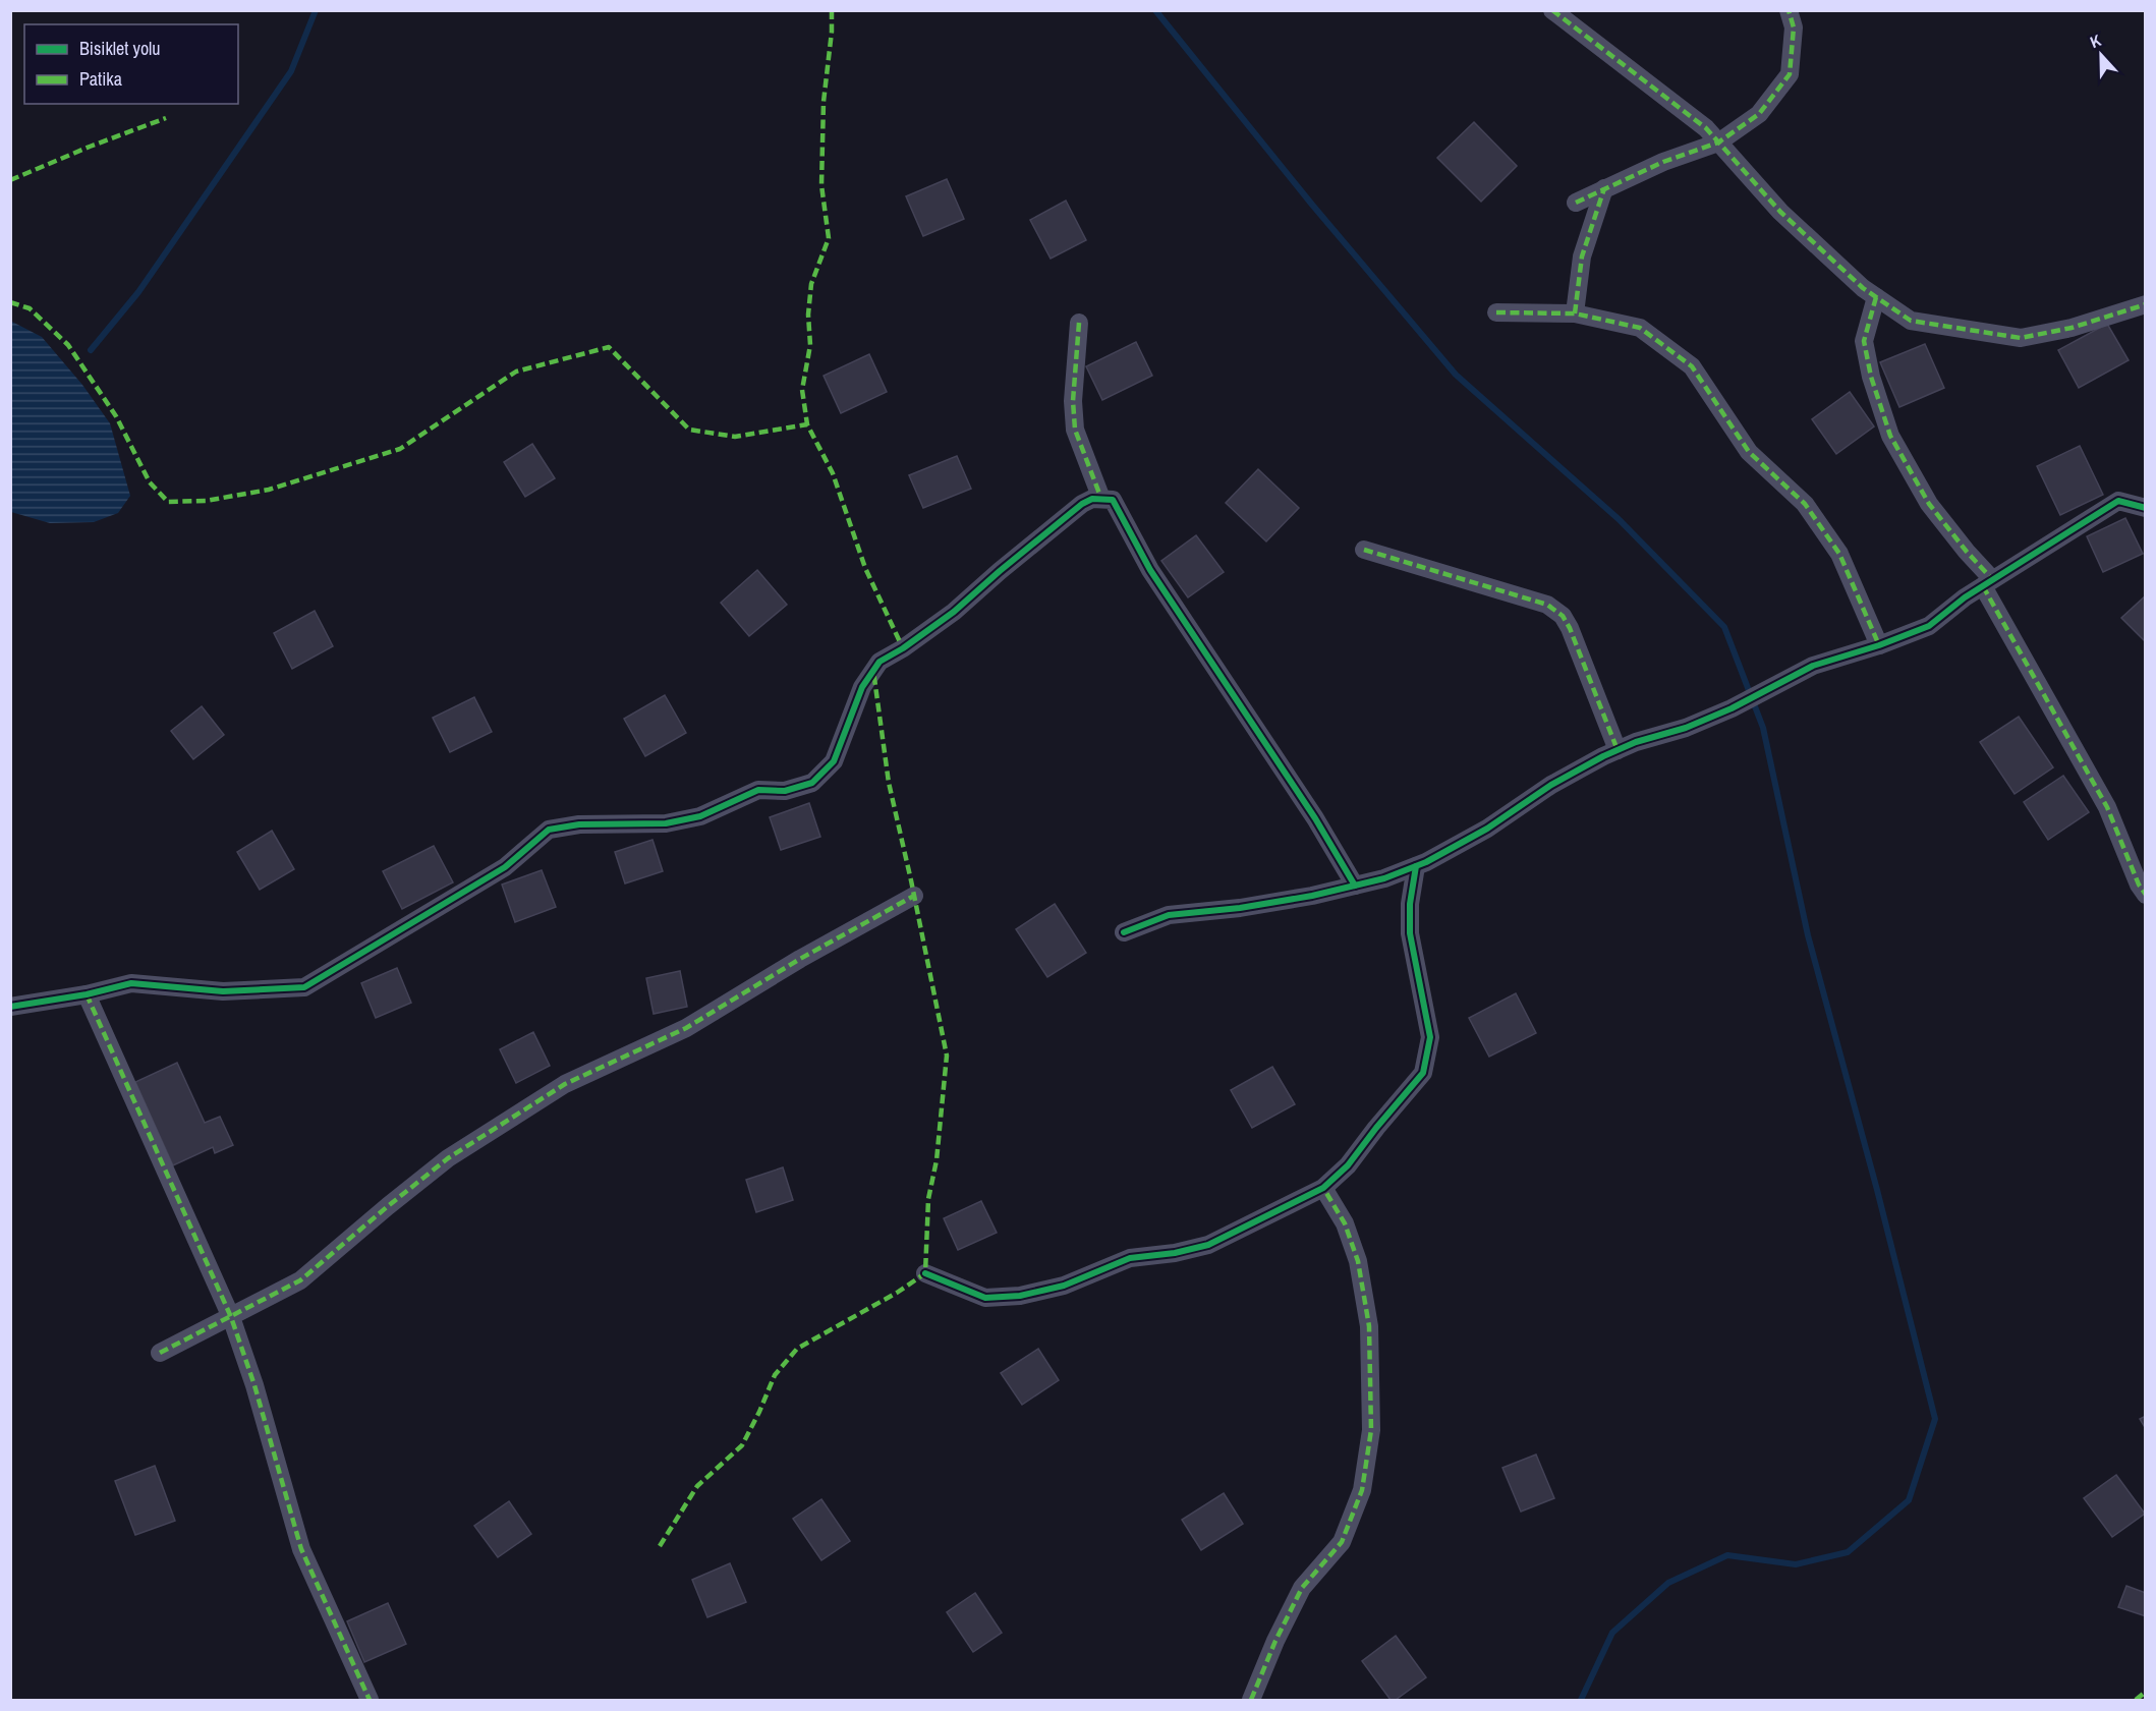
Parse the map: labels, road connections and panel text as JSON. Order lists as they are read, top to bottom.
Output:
{
  "legend": ["Bisiklet yolu", "Patika"],
  "north": "top"
}
